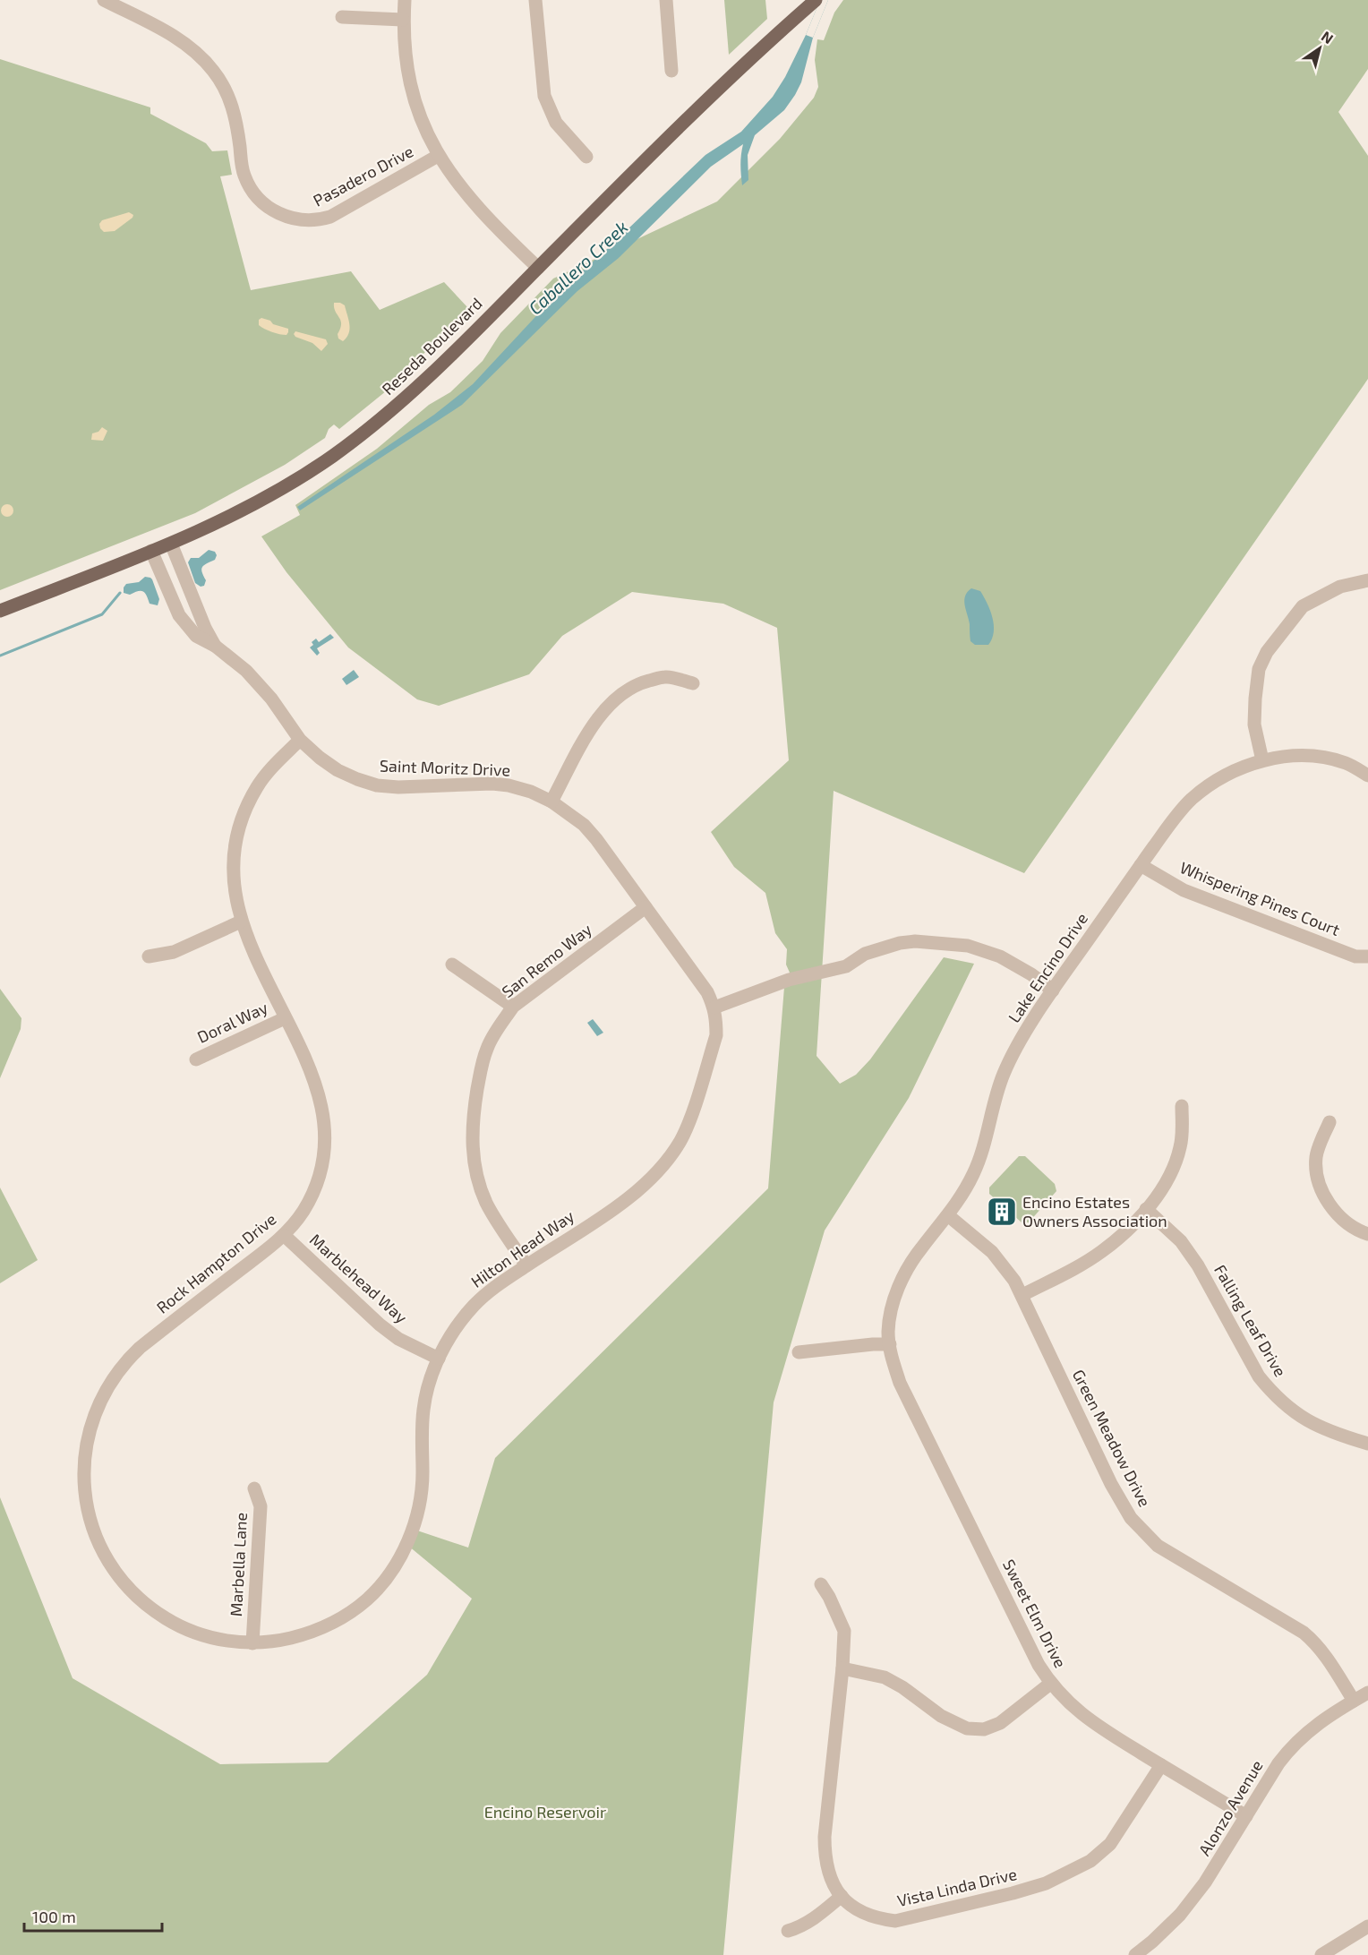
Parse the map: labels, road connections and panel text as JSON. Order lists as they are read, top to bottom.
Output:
{
  "streets": {
    "main road": ["Reseda Boulevard"],
    "street": [
      "Pasadero Drive",
      "Saint Moritz Drive",
      "Whispering Pines Court",
      "San Remo Way",
      "Lake Encino Drive",
      "Doral Way",
      "Hilton Head Way",
      "Rock Hampton Drive",
      "Marblehead Way",
      "Falling Leaf Drive",
      "Green Meadow Drive",
      "Marbella Lane",
      "Sweet Elm Drive",
      "Alonzo Avenue",
      "Vista Linda Drive"
    ]
  },
  "crossings": [
    ["Reseda Boulevard", "Saint Moritz Drive"],
    ["Saint Moritz Drive", "San Remo Way"],
    ["Saint Moritz Drive", "Hilton Head Way"],
    ["Saint Moritz Drive", "Rock Hampton Drive"],
    ["Whispering Pines Court", "Lake Encino Drive"],
    ["San Remo Way", "Hilton Head Way"],
    ["Lake Encino Drive", "Green Meadow Drive"],
    ["Lake Encino Drive", "Sweet Elm Drive"],
    ["Doral Way", "Rock Hampton Drive"],
    ["Hilton Head Way", "Rock Hampton Drive"],
    ["Hilton Head Way", "Marblehead Way"],
    ["Hilton Head Way", "Marbella Lane"],
    ["Rock Hampton Drive", "Marblehead Way"],
    ["Rock Hampton Drive", "Marbella Lane"],
    ["Green Meadow Drive", "Alonzo Avenue"],
    ["Sweet Elm Drive", "Alonzo Avenue"],
    ["Sweet Elm Drive", "Vista Linda Drive"]
  ],
  "water": ["Caballero Creek"],
  "parks": ["Encino Reservoir"],
  "places": {
    "building": ["Encino Estates Owners Association"]
  },
  "scale_bar": "100 m",
  "north": "top right"
}
